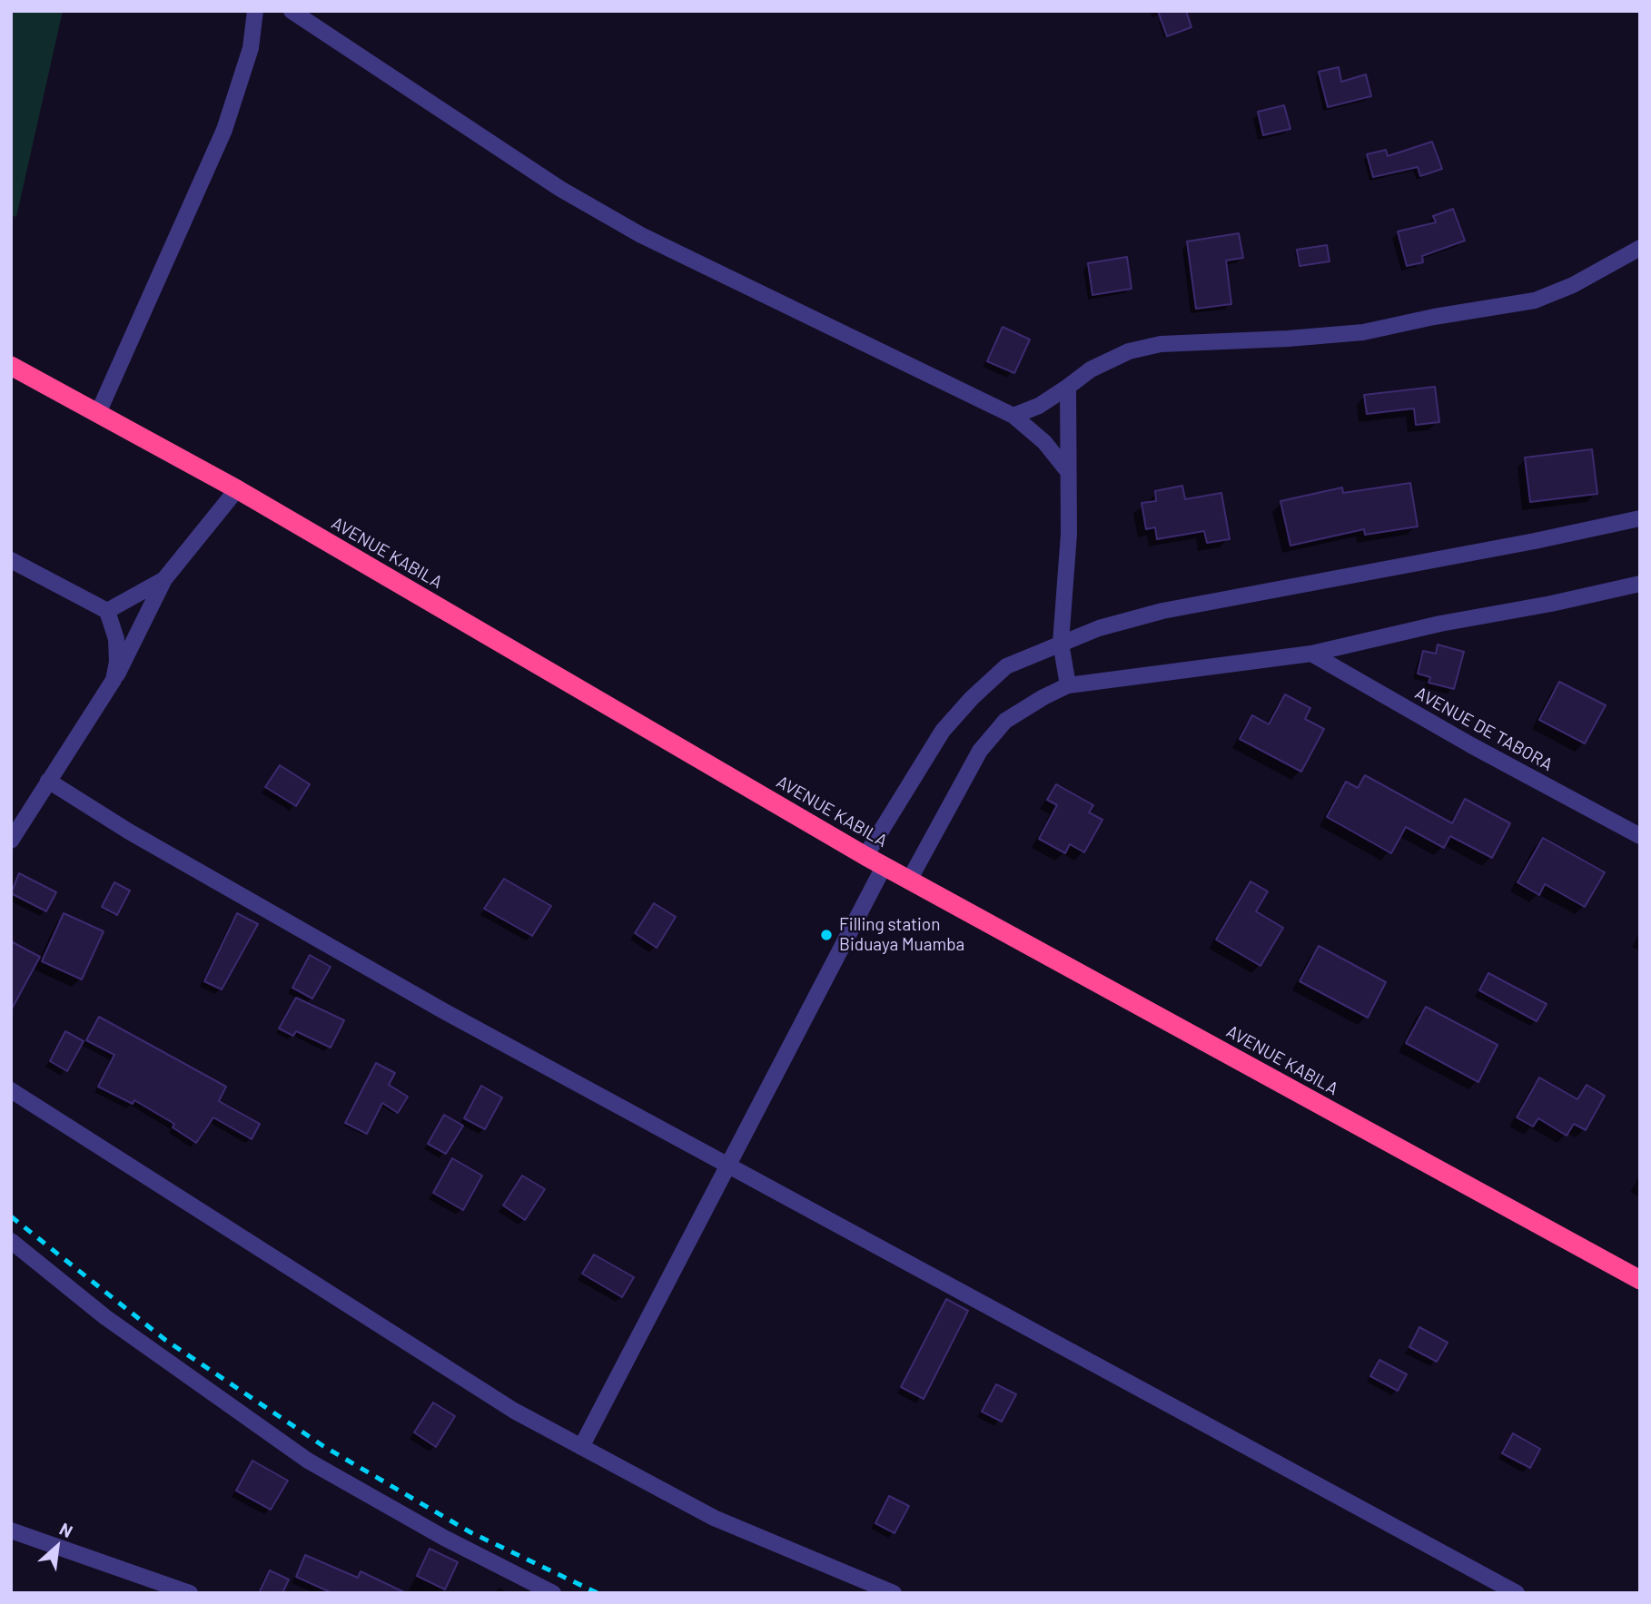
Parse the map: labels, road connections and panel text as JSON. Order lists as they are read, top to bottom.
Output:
{
  "streets": {
    "highway": ["AVENUE KABILA"],
    "street": ["AVENUE DE TABORA"]
  },
  "places": ["Filling station Biduaya Muamba"],
  "north": "top right"
}
